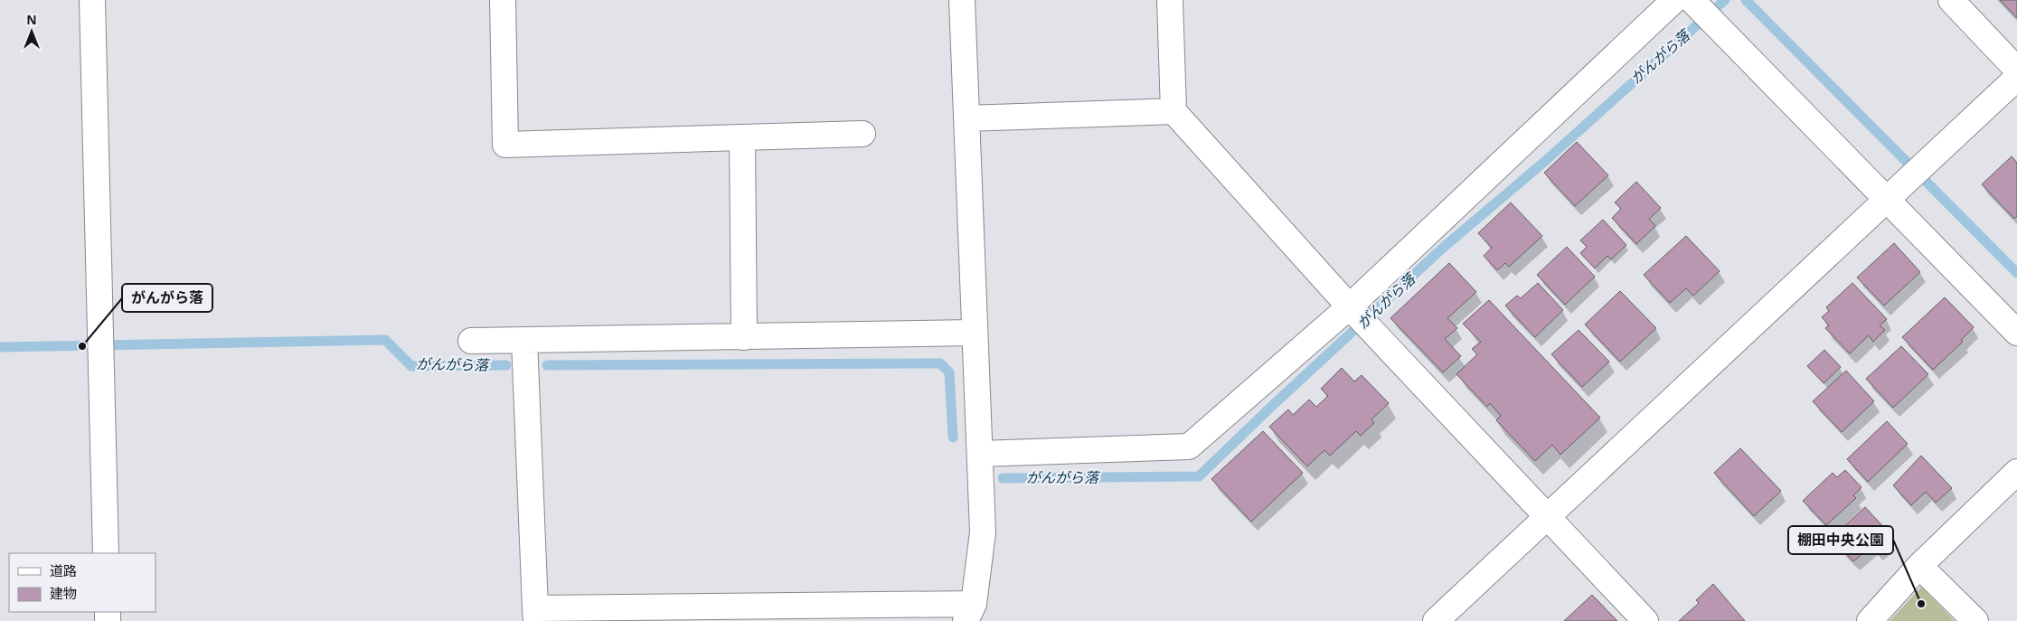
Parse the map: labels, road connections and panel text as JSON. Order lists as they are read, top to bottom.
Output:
{
  "water": ["がんがら落"],
  "places": ["がんがら落", "棚田中央公園"],
  "legend": ["道路", "建物"],
  "north": "top"
}
